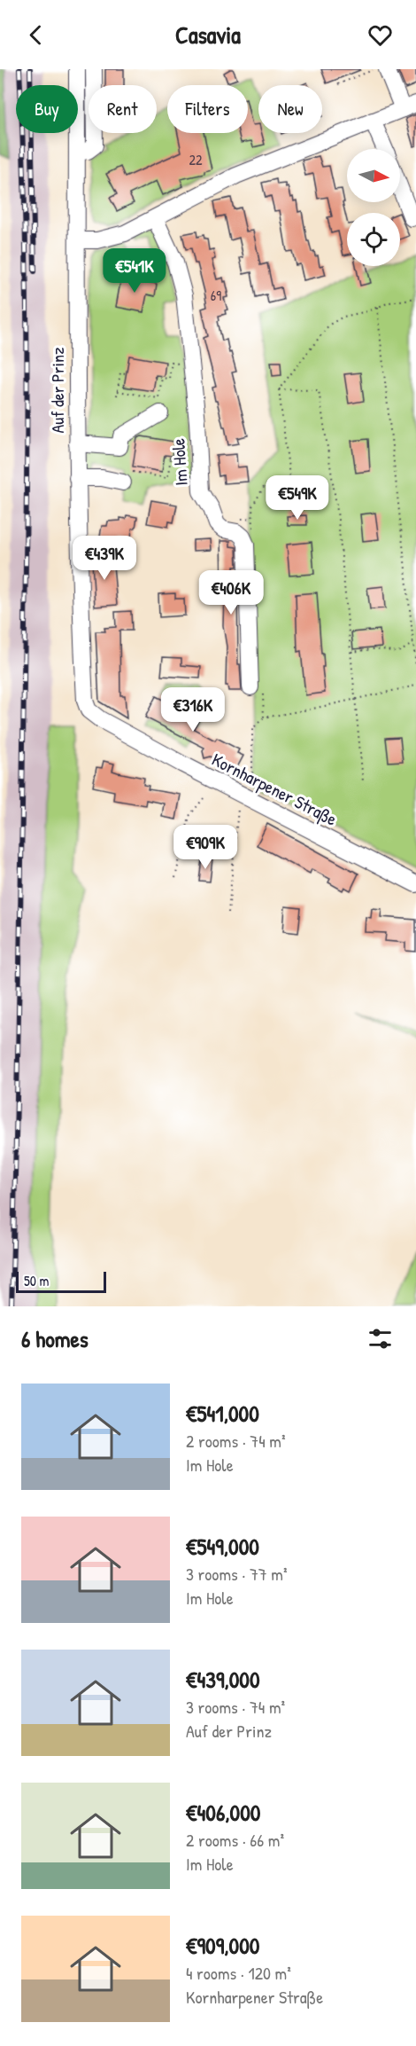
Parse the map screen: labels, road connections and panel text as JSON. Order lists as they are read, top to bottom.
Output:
{
  "streets": {
    "street": ["Auf der Prinz", "Im Hole", "Kornharpener Straße"]
  },
  "crossings": [
    ["Auf der Prinz", "Kornharpener Straße"]
  ],
  "house_numbers": ["22", "69"],
  "scale_bar": "50 m",
  "north": "right",
  "page": {
    "header": "Casavia",
    "chip": [
      "Buy",
      "Rent",
      "Filters",
      "New"
    ],
    "price": [
      "€541K",
      "€549K",
      "€439K",
      "€406K",
      "€316K",
      "€909K"
    ],
    "scale": "50 m",
    "heading": "6 homes",
    "list": [
      {
        "name": "€541,000",
        "note": "2 rooms · 74 m² · Im Hole"
      },
      {
        "name": "€549,000",
        "note": "3 rooms · 77 m² · Im Hole"
      },
      {
        "name": "€439,000",
        "note": "3 rooms · 74 m² · Auf der Prinz"
      },
      {
        "name": "€406,000",
        "note": "2 rooms · 66 m² · Im Hole"
      },
      {
        "name": "€909,000",
        "note": "4 rooms · 120 m² · Kornharpener Straße"
      }
    ]
  }
}
